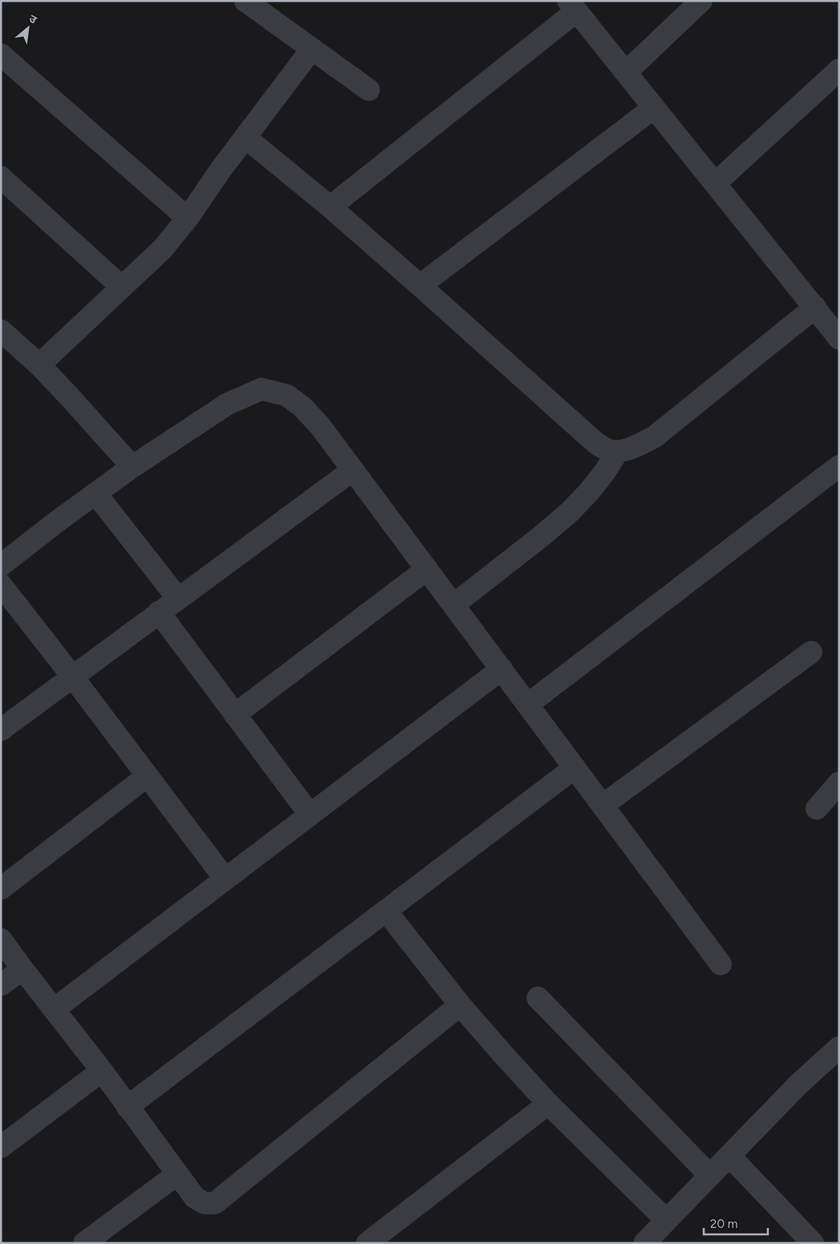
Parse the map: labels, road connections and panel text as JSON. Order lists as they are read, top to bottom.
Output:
{
  "scale_bar": "20 m",
  "north": "top right"
}
